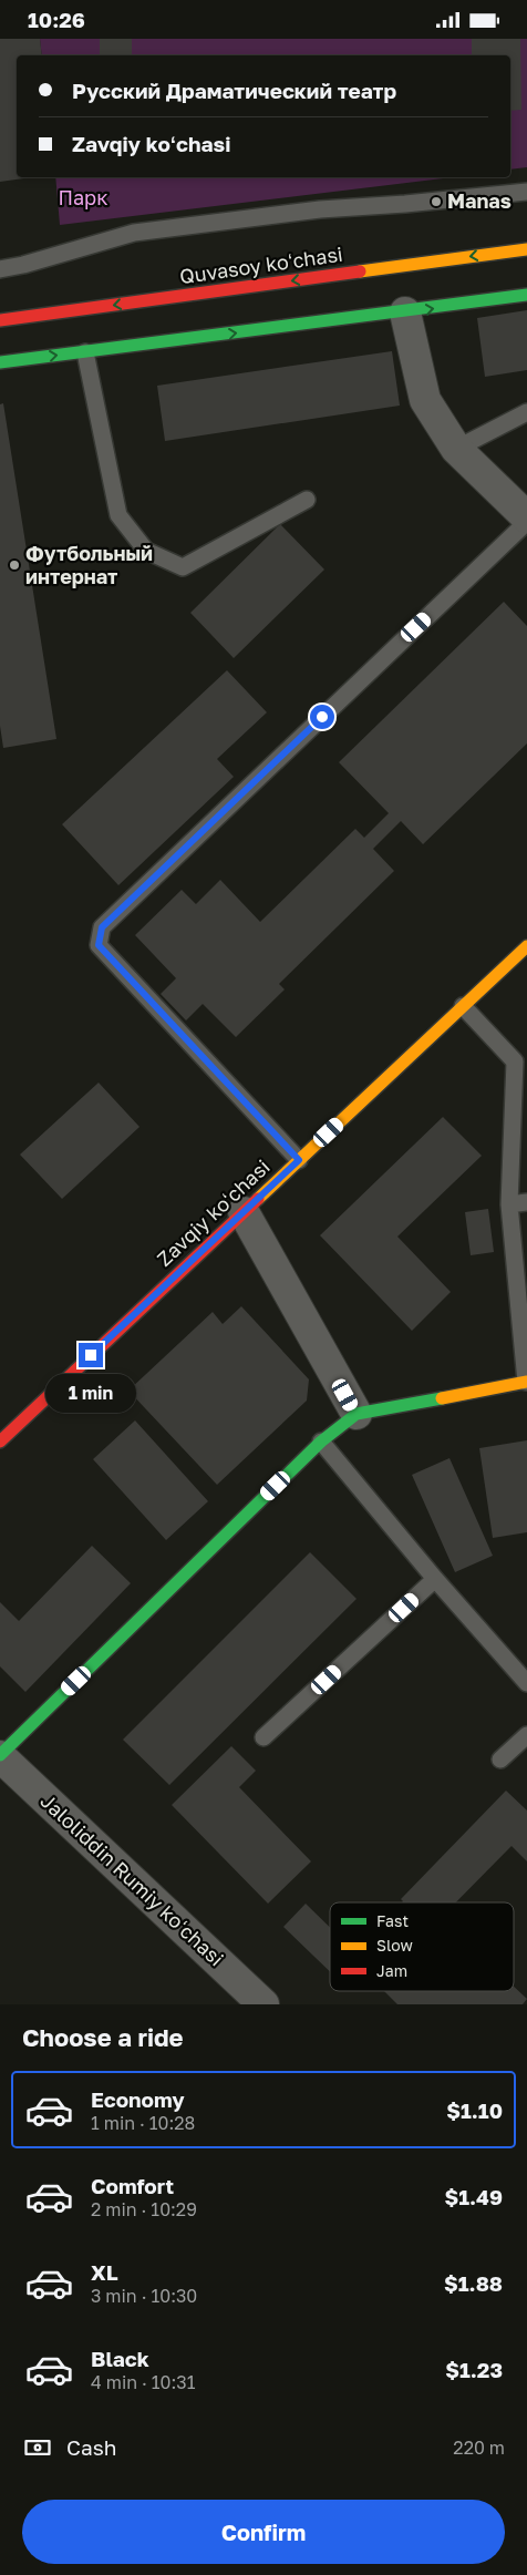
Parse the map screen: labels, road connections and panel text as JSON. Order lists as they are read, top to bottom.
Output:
{
  "streets": {
    "street": ["Quvasoy koʻchasi", "Zavqiy koʻchasi", "Jaloliddin Rumiy koʻchasi"]
  },
  "parks": ["Парк"],
  "places": ["Manas", "Футбольный интернат"],
  "legend": ["Fast", "Slow", "Jam"],
  "page": {
    "status": "10:26",
    "banner": ["Русский Драматический театр", "Zavqiy koʻchasi"],
    "bubble": "1 min",
    "heading": "Choose a ride",
    "list": [
      {
        "name": "Economy",
        "note": "1 min · 10:28",
        "value": "$1.10"
      },
      {
        "name": "Comfort",
        "note": "2 min · 10:29",
        "value": "$1.49"
      },
      {
        "name": "XL",
        "note": "3 min · 10:30",
        "value": "$1.88"
      },
      {
        "name": "Black",
        "note": "4 min · 10:31",
        "value": "$1.23"
      }
    ],
    "pay": ["Cash", "220 m"],
    "buttons": "Confirm"
  }
}
